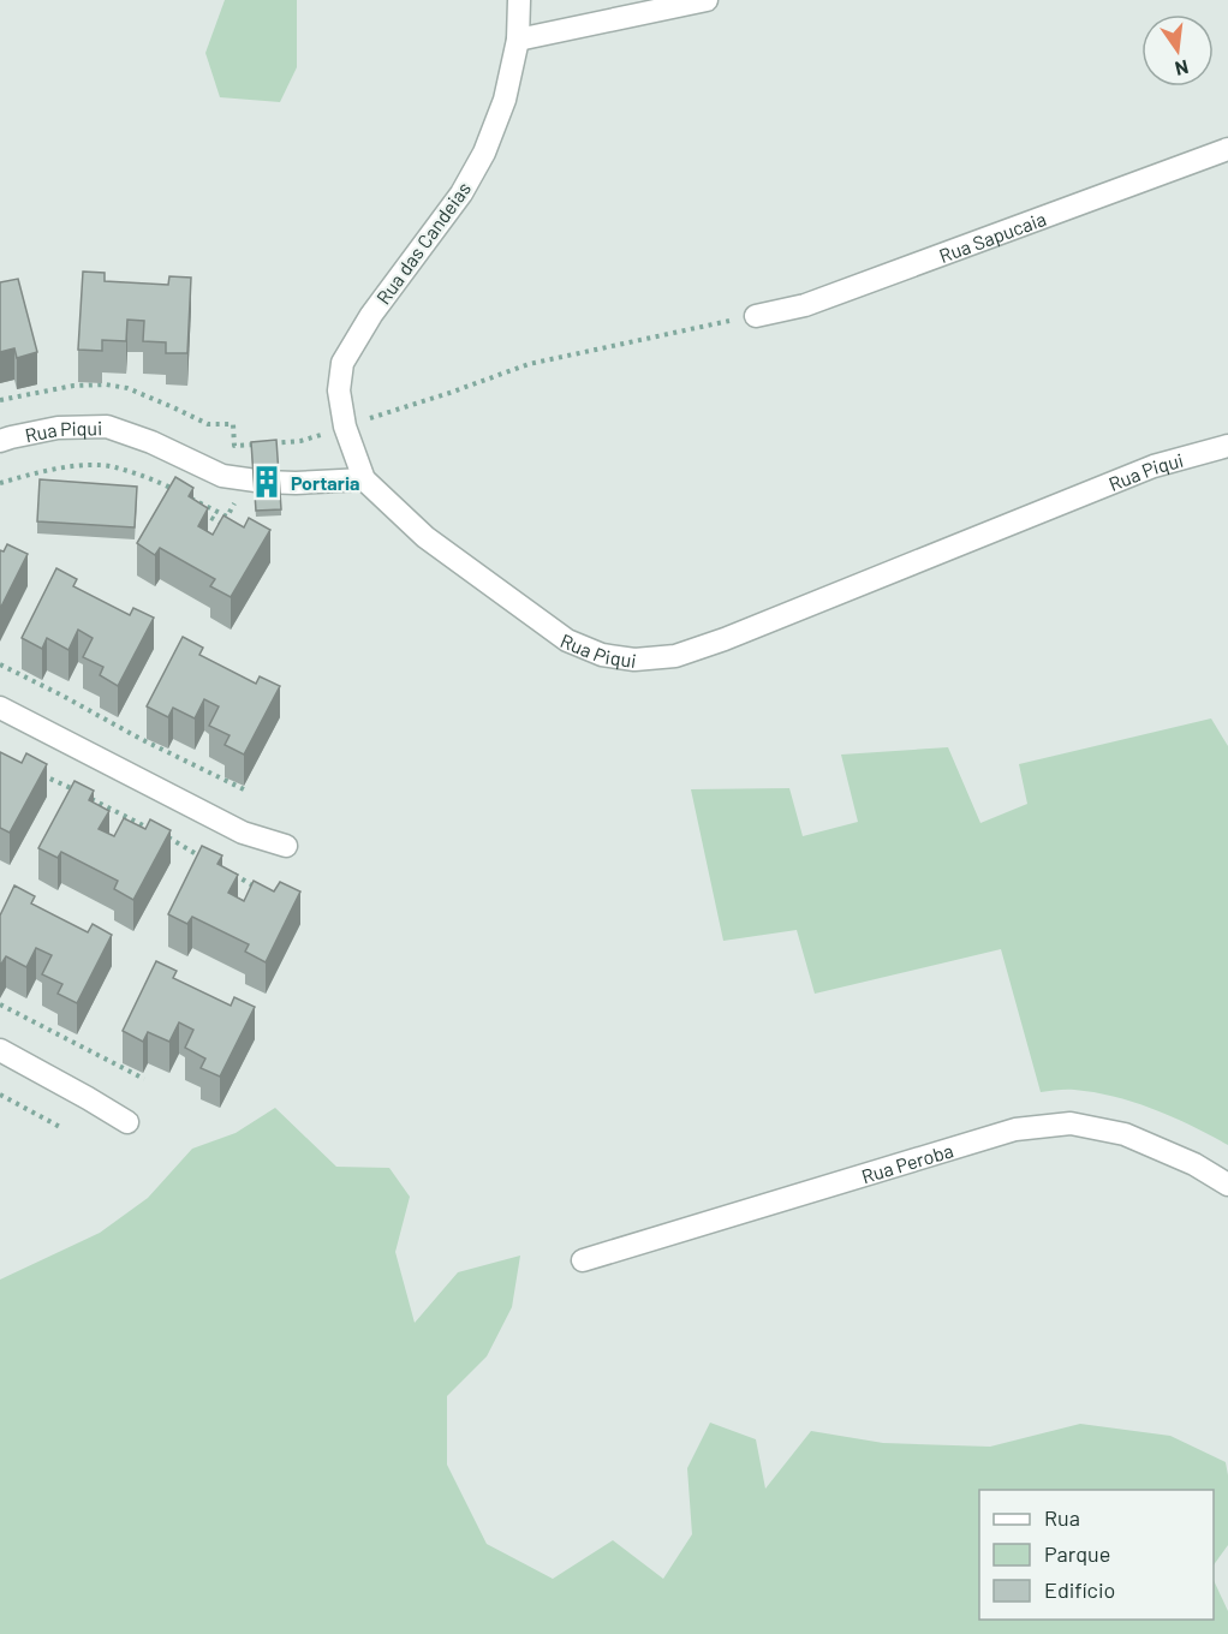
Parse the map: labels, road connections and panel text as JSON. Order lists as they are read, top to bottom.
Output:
{
  "streets": {
    "street": [
      "Rua Sapucaia",
      "Rua das Candeias",
      "Rua Piqui",
      "Rua Peroba"
    ]
  },
  "crossings": [
    ["Rua das Candeias", "Rua Piqui"]
  ],
  "places": {
    "building": ["Portaria"]
  },
  "legend": ["Rua", "Parque", "Edifício"],
  "north": "bottom"
}
